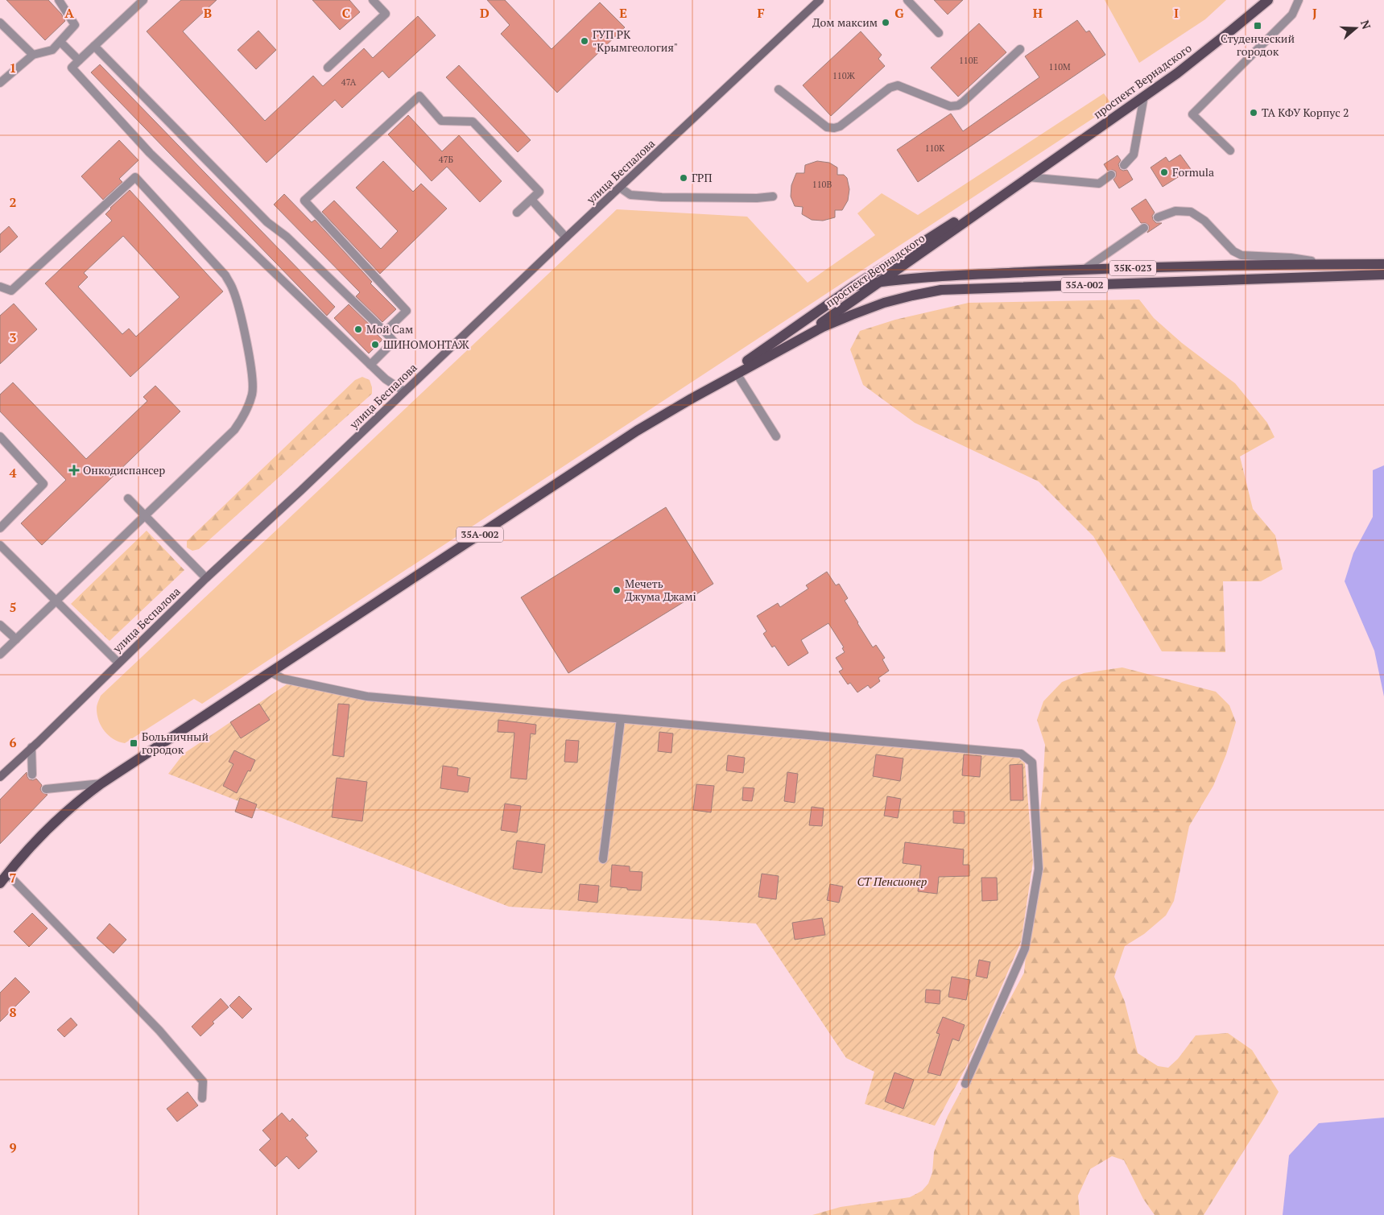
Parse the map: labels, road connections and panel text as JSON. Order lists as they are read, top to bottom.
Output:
{
  "streets": {
    "main road": [
      "проспект Вернадского",
      "улица Беспалова",
      "35К-023",
      "35А-002"
    ]
  },
  "crossings": [
    ["проспект Вернадского", "35К-023"],
    ["проспект Вернадского", "35А-002"],
    ["35К-023", "35А-002"]
  ],
  "parks": ["СТ Пенсионер"],
  "places": {
    "other": [
      "Дом максим",
      "ГУП РК \"Крымгеология\"",
      "ТА КФУ Корпус 2",
      "Formula",
      "ГРП",
      "Мой Сам",
      "ШИНОМОНТАЖ",
      "Мечеть Джума Джамі"
    ],
    "transit": ["Студенческий городок", "Больничный городок"],
    "health": ["Онкодиспансер"]
  },
  "house_numbers": [
    "110Е",
    "110М",
    "110Ж",
    "47А",
    "110К",
    "47Б",
    "110В"
  ],
  "north": "right",
  "grid": {
    "columns": [
      "A",
      "B",
      "C",
      "D",
      "E",
      "F",
      "G",
      "H",
      "I",
      "J"
    ],
    "rows": [
      "1",
      "2",
      "3",
      "4",
      "5",
      "6",
      "7",
      "8",
      "9"
    ]
  }
}
